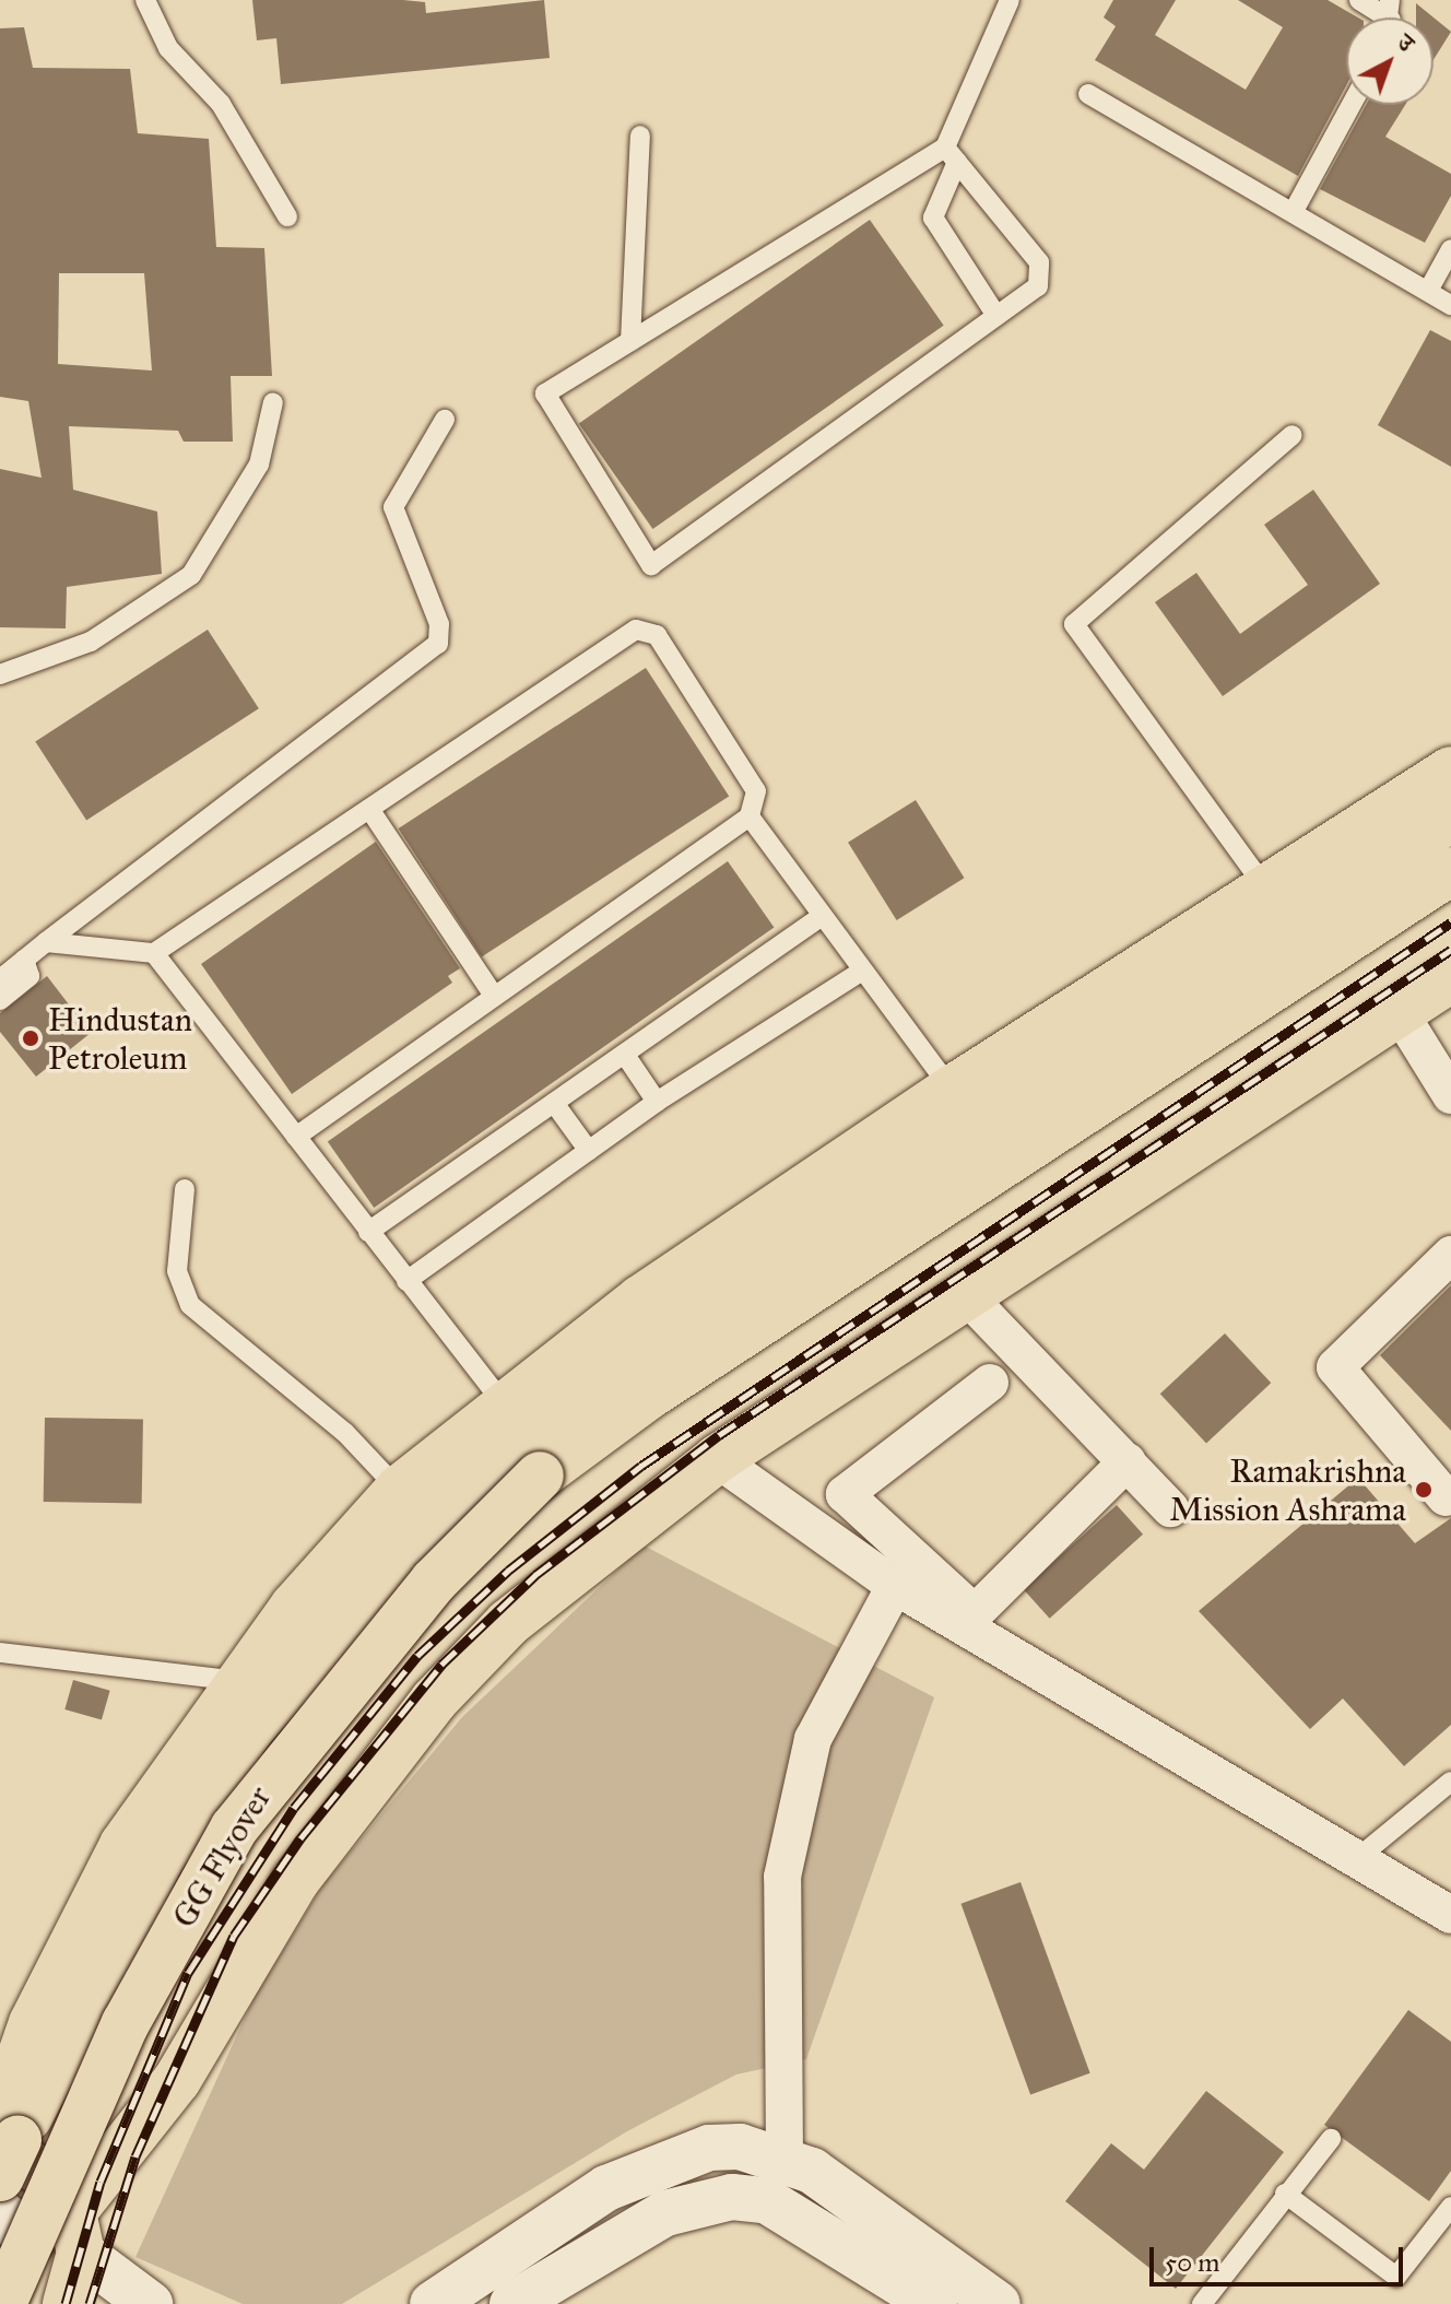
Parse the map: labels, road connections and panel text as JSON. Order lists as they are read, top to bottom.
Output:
{
  "streets": {
    "main road": ["GG Flyover"]
  },
  "places": ["Hindustan Petroleum", "Ramakrishna Mission Ashrama"],
  "scale_bar": "50 m",
  "north": "top right"
}
